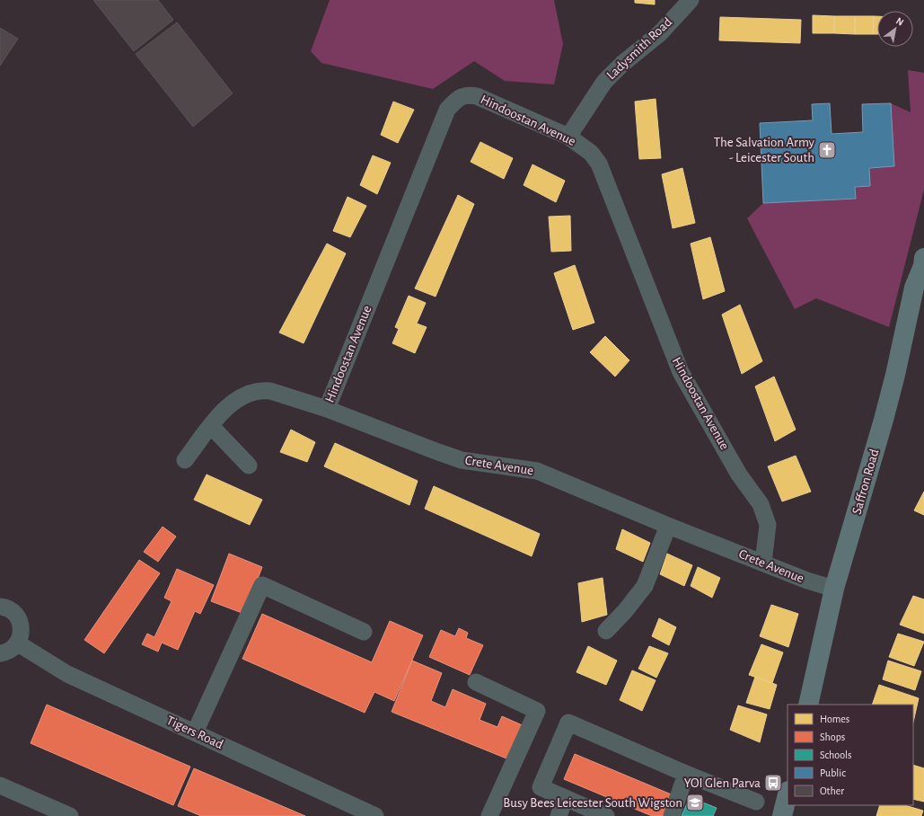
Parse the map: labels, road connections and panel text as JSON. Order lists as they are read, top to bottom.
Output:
{
  "streets": {
    "main road": ["Saffron Road"],
    "street": [
      "Ladysmith Road",
      "Hindoostan Avenue",
      "Crete Avenue",
      "Tigers Road"
    ]
  },
  "crossings": [
    ["Ladysmith Road", "Hindoostan Avenue"],
    ["Hindoostan Avenue", "Crete Avenue"],
    ["Crete Avenue", "Saffron Road"]
  ],
  "places": {
    "church": ["The Salvation Army - Leicester South"],
    "bus stop": ["YOI Glen Parva"],
    "school or university": ["Busy Bees Leicester South Wigston"]
  },
  "legend": [
    "Homes",
    "Shops",
    "Schools",
    "Public",
    "Other"
  ],
  "north": "top right"
}
